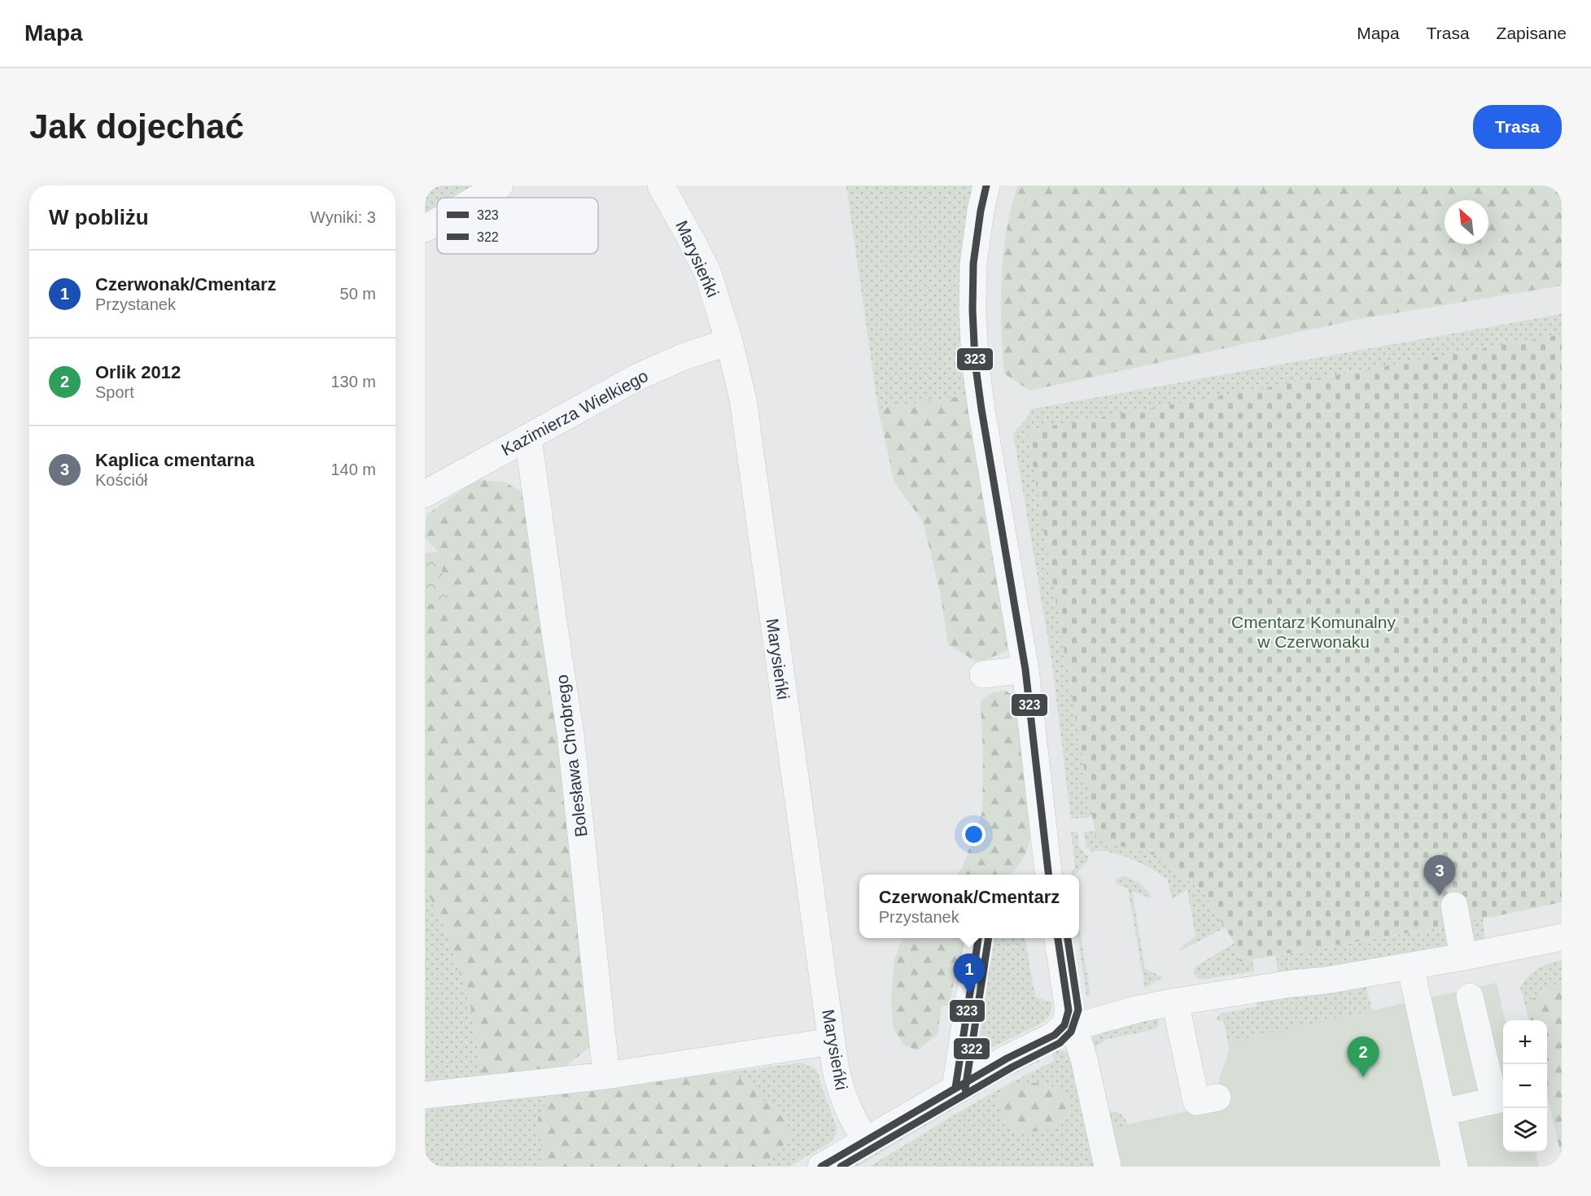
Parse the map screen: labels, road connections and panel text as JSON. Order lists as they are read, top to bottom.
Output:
{
  "streets": {
    "street": ["Marysieńki", "Kazimierza Wielkiego", "Bolesława Chrobrego"]
  },
  "crossings": [
    ["Marysieńki", "Kazimierza Wielkiego"],
    ["Kazimierza Wielkiego", "Bolesława Chrobrego"]
  ],
  "parks": ["Cmentarz Komunalny w Czerwonaku"],
  "lines": ["transit line 323", "transit line 322"],
  "legend": ["323", "322"],
  "north": "top left",
  "page": {
    "header": "Mapa",
    "nav": ["Mapa", "Trasa", "Zapisane"],
    "buttons": "Trasa",
    "title": "Jak dojechać",
    "heading": ["W pobliżu", "Wyniki: 3"],
    "list": [
      {
        "mark": "1",
        "name": "Czerwonak/Cmentarz",
        "note": "Przystanek",
        "value": "50 m"
      },
      {
        "mark": "2",
        "name": "Orlik 2012",
        "note": "Sport",
        "value": "130 m"
      },
      {
        "mark": "3",
        "name": "Kaplica cmentarna",
        "note": "Kościół",
        "value": "140 m"
      }
    ],
    "pins": ["3", "1", "2"],
    "popup": ["Czerwonak/Cmentarz", "Przystanek"],
    "map_buttons": ["+", "−"]
  }
}
